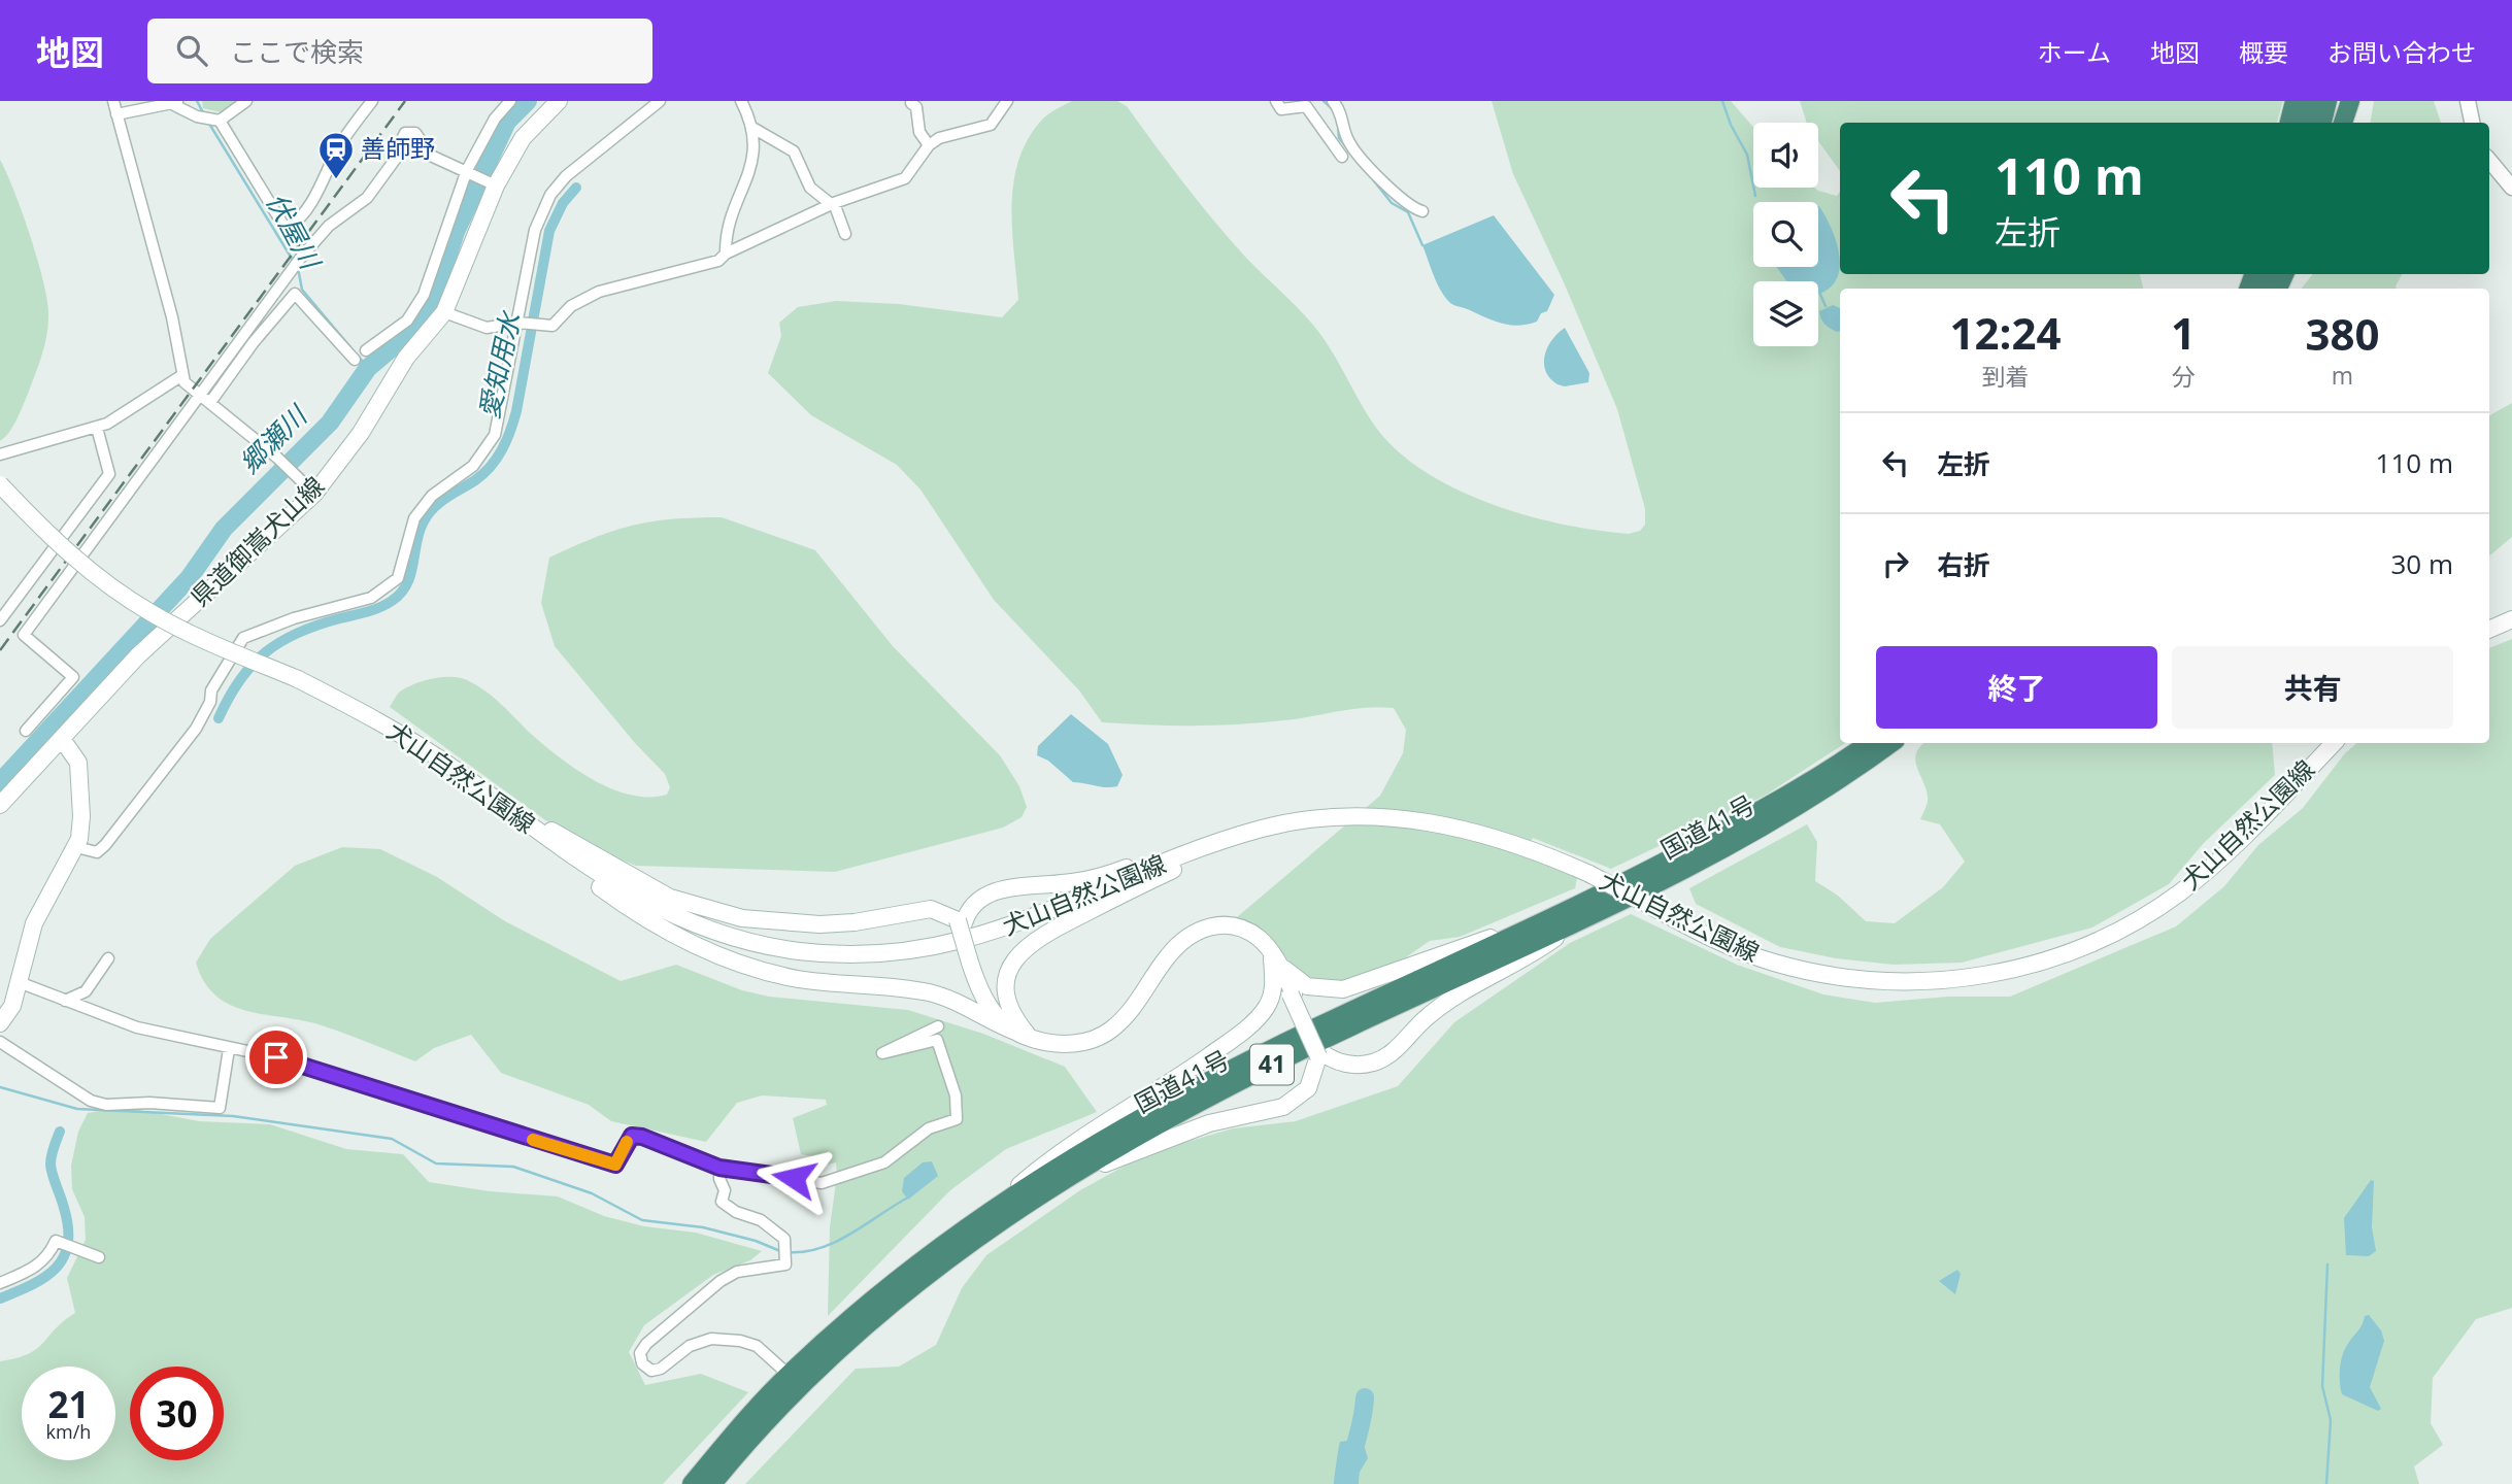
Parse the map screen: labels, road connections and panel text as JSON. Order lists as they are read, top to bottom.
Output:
{
  "streets": {
    "highway": ["国道41号", "41"],
    "main road": ["県道御嵩犬山線", "犬山自然公園線"]
  },
  "water": ["伏屋川", "愛知用水", "郷瀬川"],
  "places": {
    "station": ["善師野"]
  },
  "page": {
    "header": "地図",
    "search": "ここで検索",
    "nav": [
      "ホーム",
      "地図",
      "概要",
      "お問い合わせ"
    ],
    "turn": ["110 m", "左折"],
    "eta": [
      "12:24",
      "到着",
      "1",
      "分",
      "380",
      "m"
    ],
    "list": [
      {
        "name": "左折",
        "value": "110 m"
      },
      {
        "name": "右折",
        "value": "30 m"
      }
    ],
    "buttons": ["終了", "共有"],
    "speed": "21 km/h",
    "limit": "30"
  }
}
